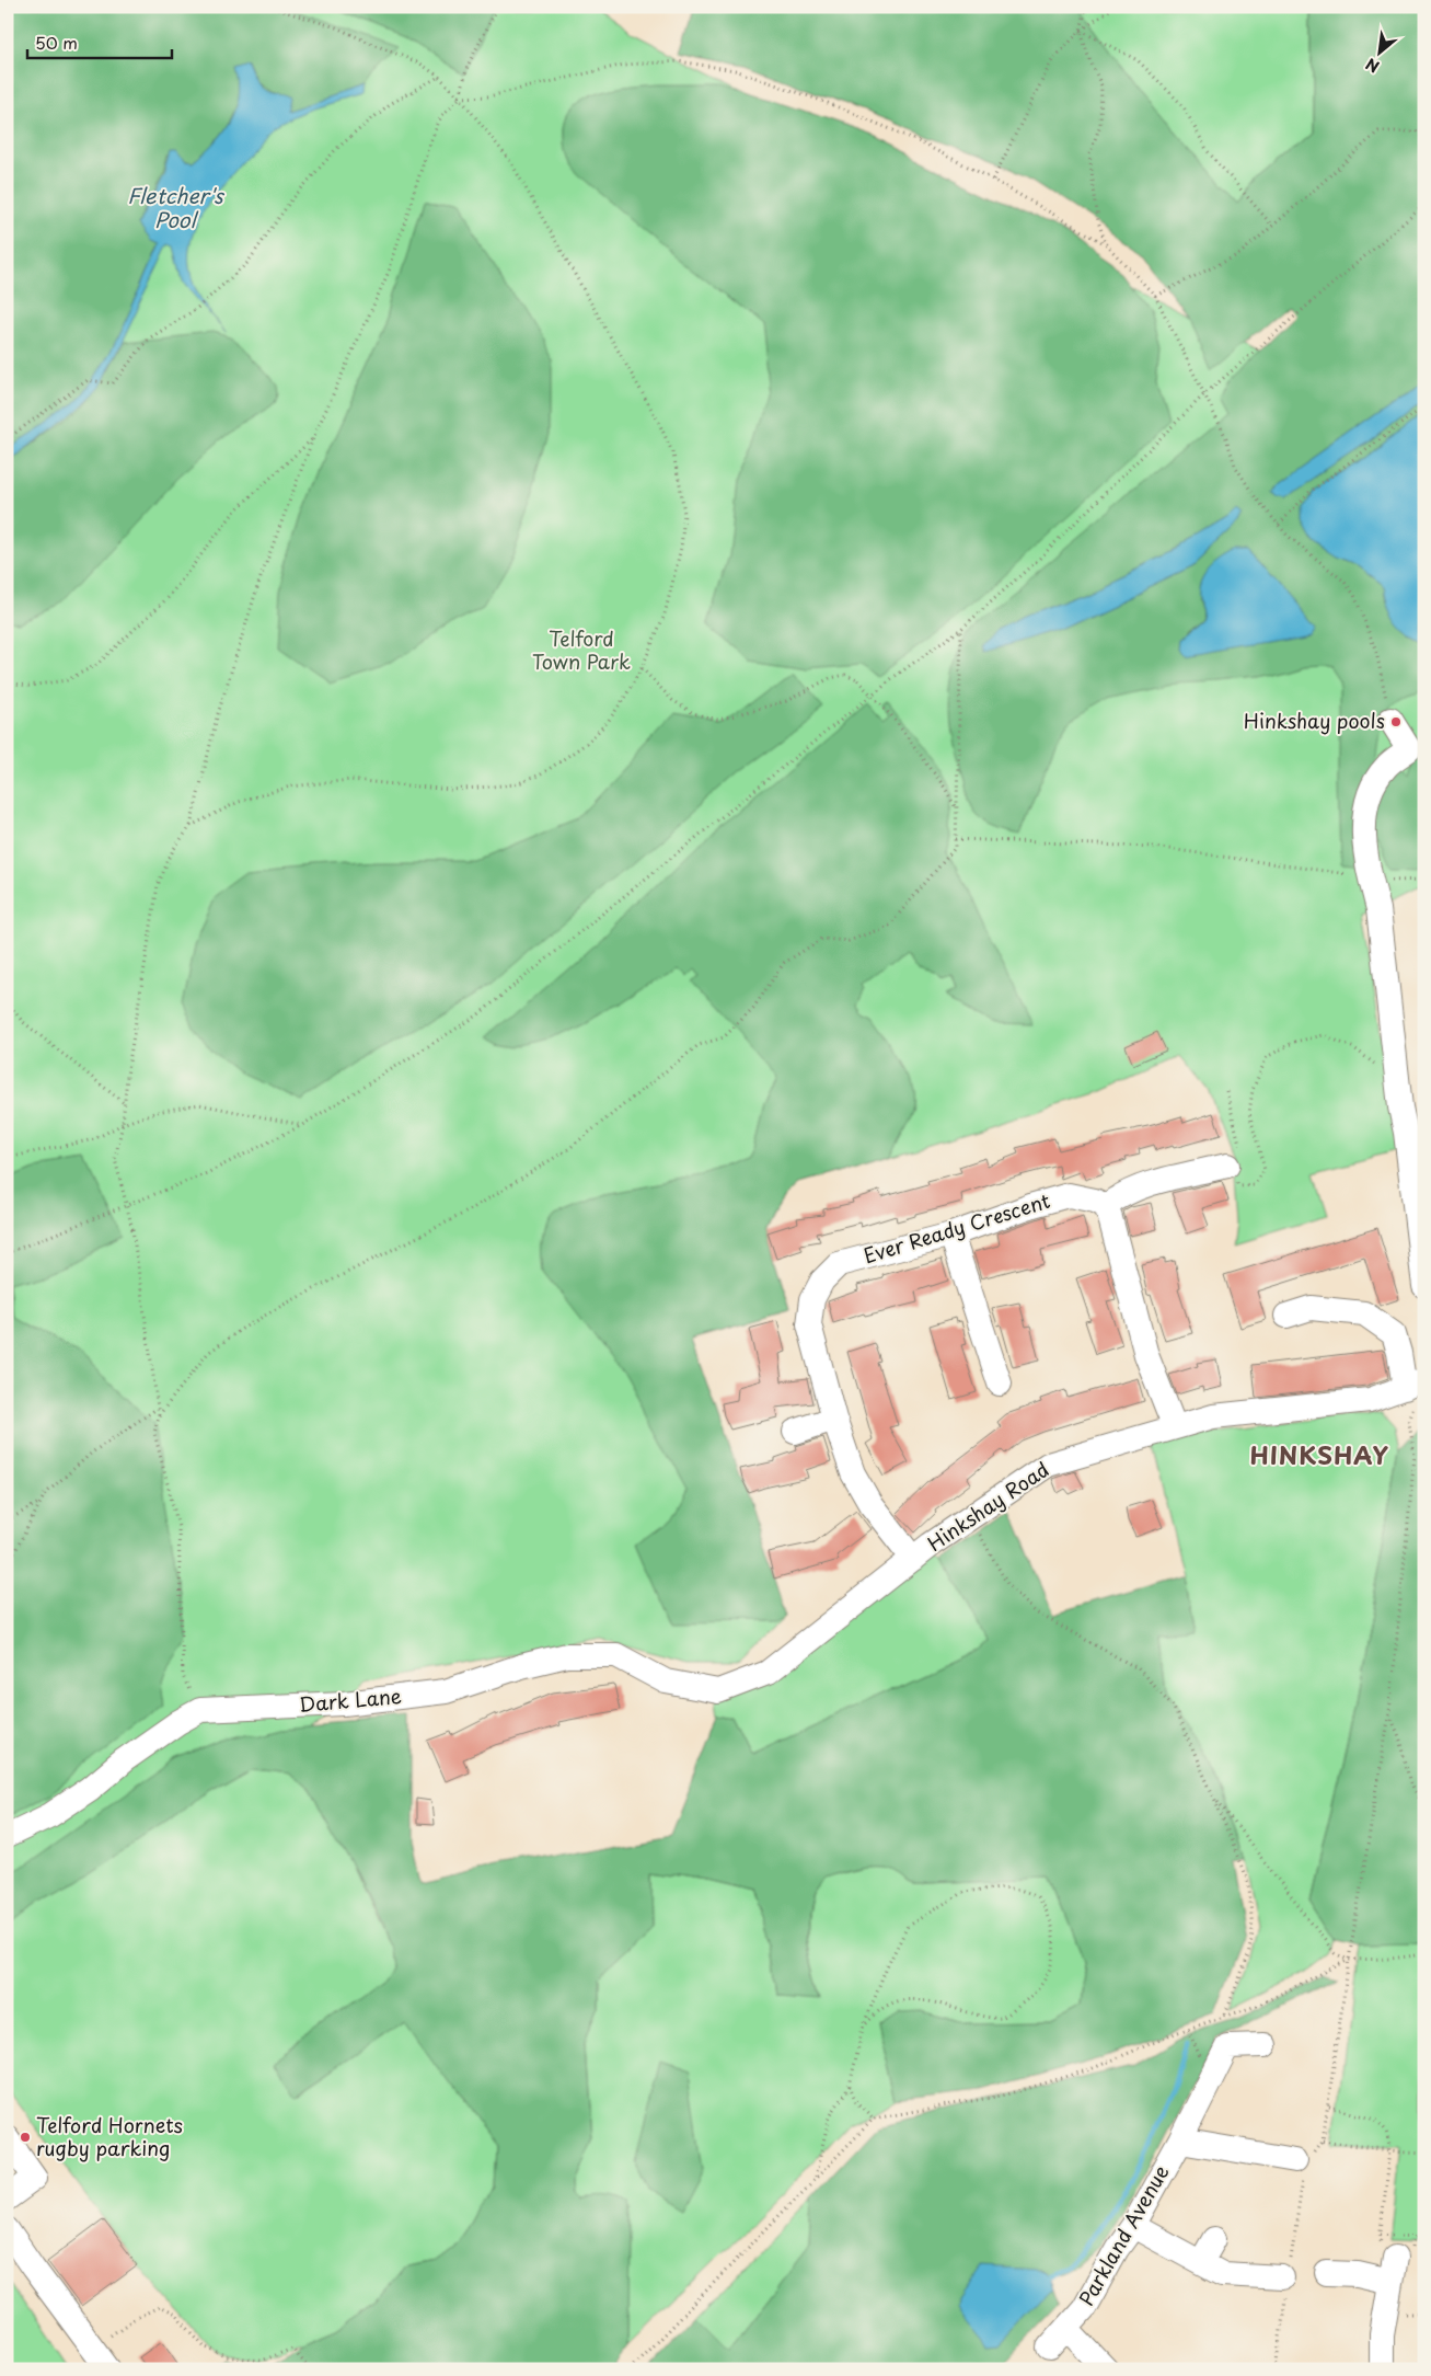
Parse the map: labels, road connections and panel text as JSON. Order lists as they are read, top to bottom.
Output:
{
  "streets": {
    "street": [
      "Ever Ready Crescent",
      "Hinkshay Road",
      "Dark Lane",
      "Parkland Avenue"
    ]
  },
  "crossings": [
    ["Ever Ready Crescent", "Hinkshay Road"],
    ["Hinkshay Road", "Dark Lane"]
  ],
  "districts": ["HINKSHAY"],
  "water": ["Fletcher's Pool"],
  "parks": ["Telford Town Park"],
  "places": ["Hinkshay pools", "Telford Hornets rugby parking"],
  "scale_bar": "50 m",
  "north": "bottom left"
}
